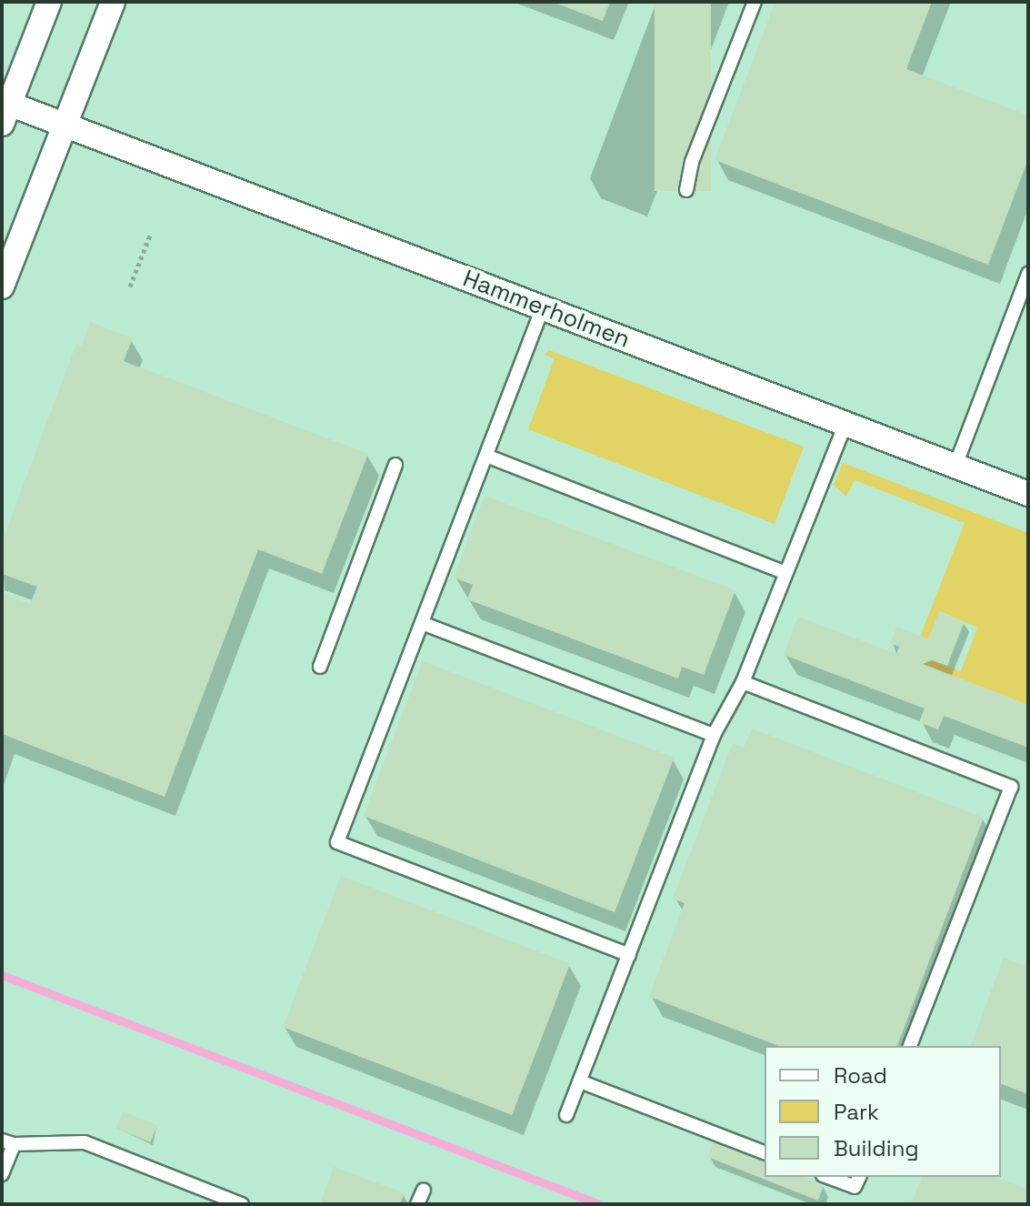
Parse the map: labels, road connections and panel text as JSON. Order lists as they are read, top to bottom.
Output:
{
  "streets": {
    "street": ["Hammerholmen"]
  },
  "legend": ["Road", "Park", "Building"]
}
